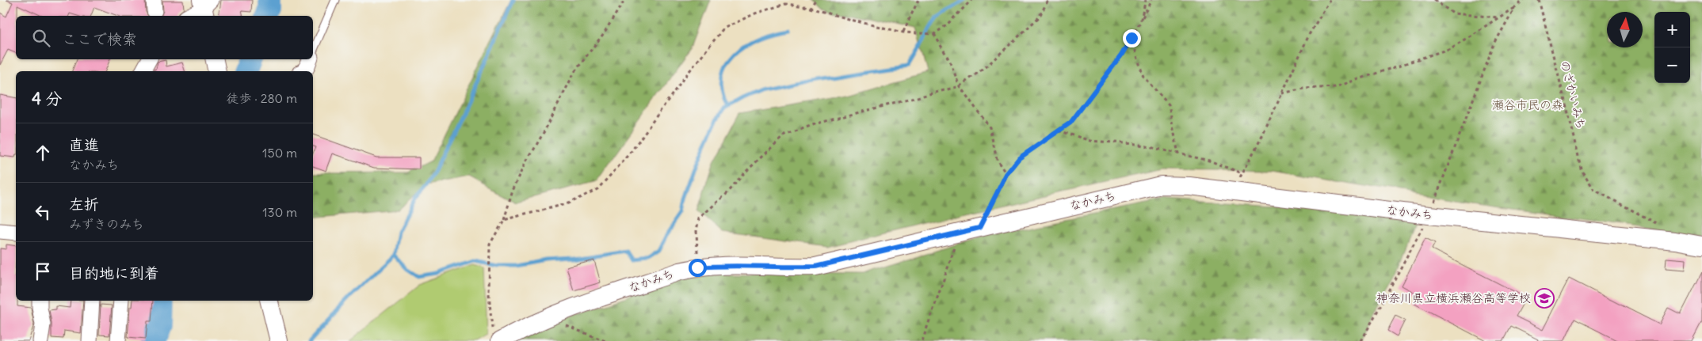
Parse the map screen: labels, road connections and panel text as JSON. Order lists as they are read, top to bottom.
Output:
{
  "streets": {
    "street": ["なかみち"],
    "path": ["のざかいみち"]
  },
  "parks": ["瀬谷市民の森"],
  "places": {
    "school or university": ["神奈川県立横浜瀬谷高等学校"]
  },
  "north": "top",
  "page": {
    "map_buttons": ["+", "−"],
    "search": "ここで検索",
    "heading": ["4 分", "徒歩 · 280 m"],
    "list": [
      ["直進", "なかみち", "150 m"],
      ["左折", "みずきのみち", "130 m"],
      "目的地に到着"
    ]
  }
}
